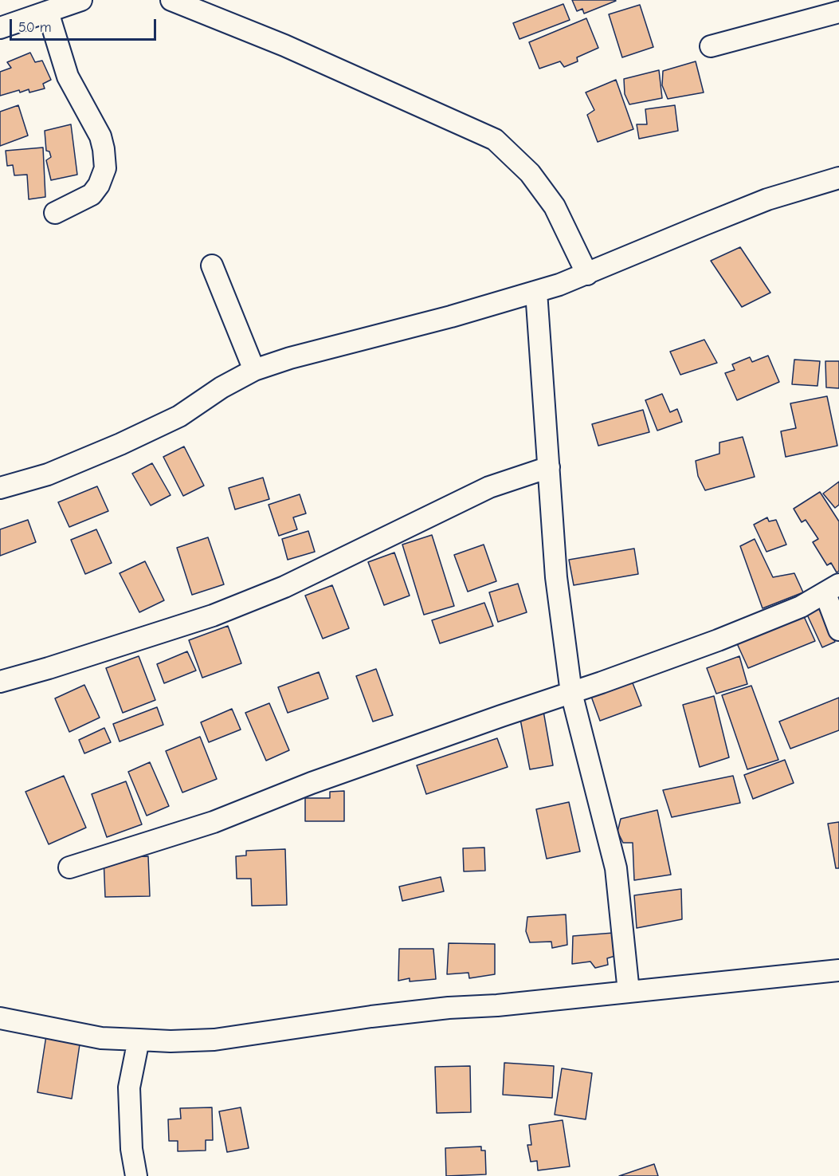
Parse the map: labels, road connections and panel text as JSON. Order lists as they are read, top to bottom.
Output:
{
  "scale_bar": "50 m"
}
